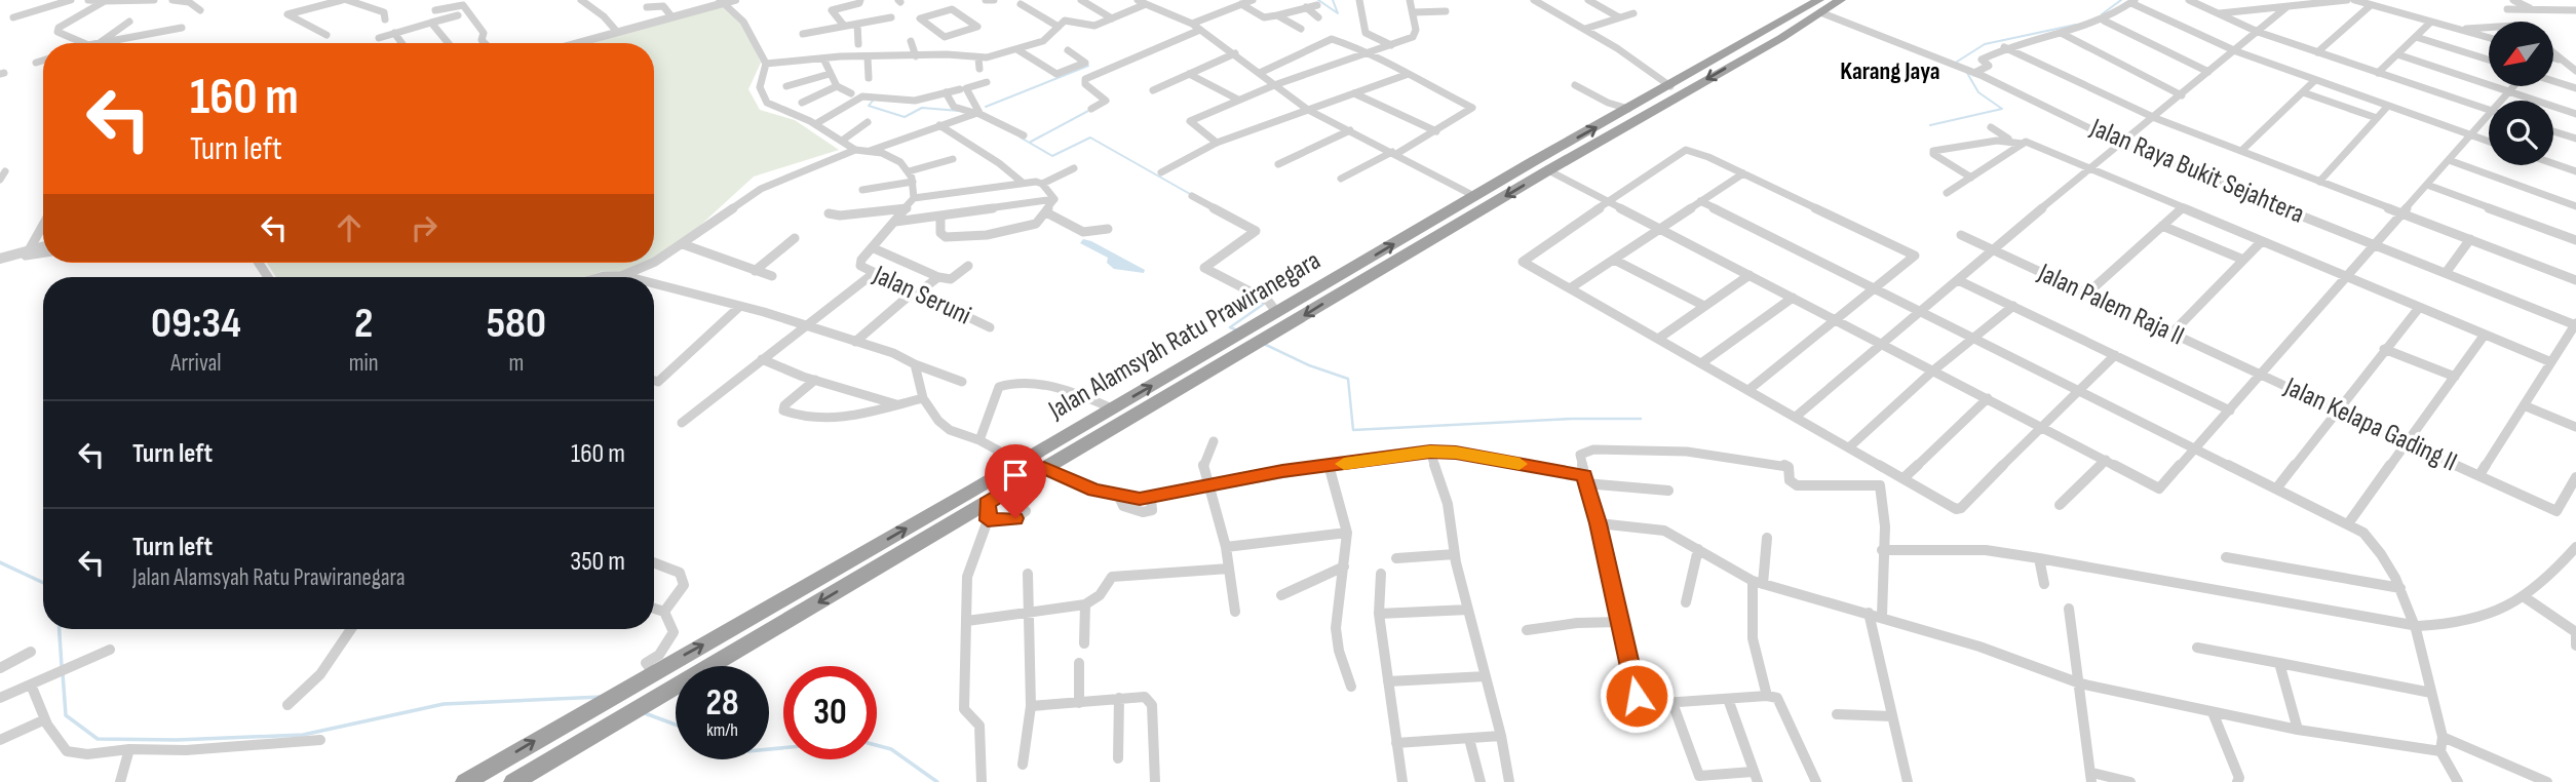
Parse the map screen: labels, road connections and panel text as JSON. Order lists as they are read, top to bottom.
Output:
{
  "streets": {
    "highway": ["Jalan Alamsyah Ratu Prawiranegara"],
    "street": [
      "Jalan Raya Bukit Sejahtera",
      "Jalan Seruni",
      "Jalan Palem Raja II",
      "Jalan Kelapa Gading II"
    ]
  },
  "crossings": [
    ["Jalan Raya Bukit Sejahtera", "Jalan Alamsyah Ratu Prawiranegara"],
    ["Jalan Palem Raja II", "Jalan Kelapa Gading II"]
  ],
  "districts": ["Karang Jaya"],
  "north": "bottom left",
  "page": {
    "turn": ["160 m", "Turn left"],
    "eta": [
      "09:34",
      "Arrival",
      "2",
      "min",
      "580",
      "m"
    ],
    "list": [
      {
        "name": "Turn left",
        "value": "160 m"
      },
      {
        "name": "Turn left",
        "note": "Jalan Alamsyah Ratu Prawiranegara",
        "value": "350 m"
      }
    ],
    "speed": "28 km/h",
    "limit": "30"
  }
}
